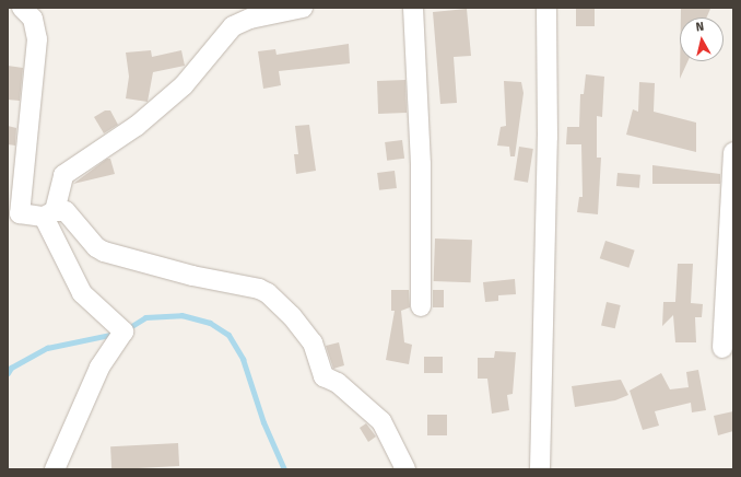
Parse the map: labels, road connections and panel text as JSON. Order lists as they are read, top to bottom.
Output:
{
  "north": "top"
}
